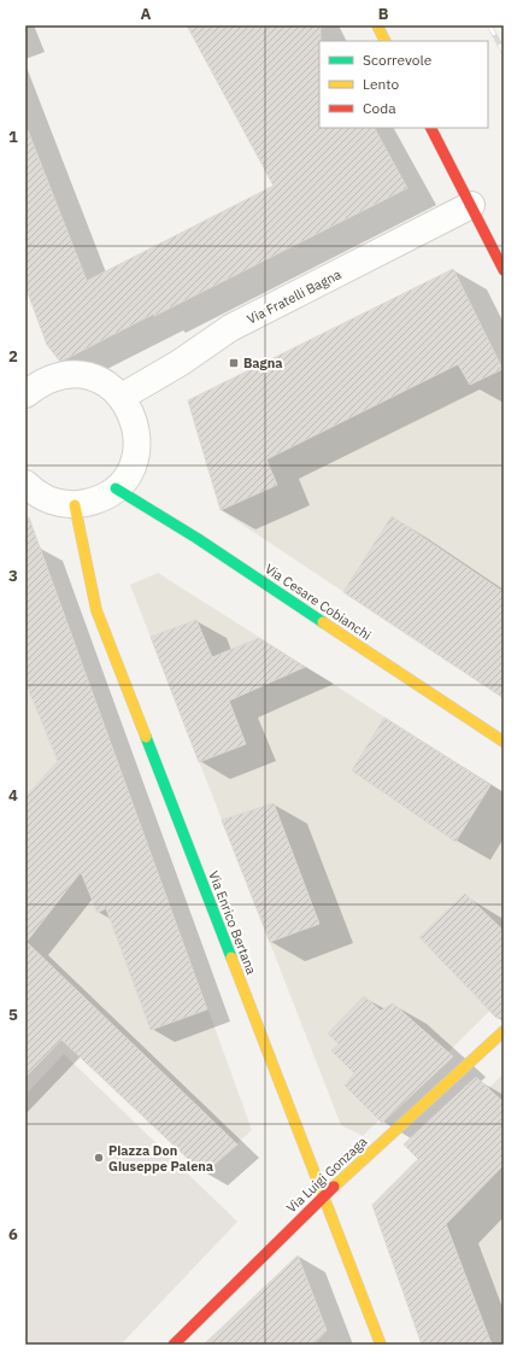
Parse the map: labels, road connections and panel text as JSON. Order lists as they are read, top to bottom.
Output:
{
  "streets": {
    "street": [
      "Via Fratelli Bagna",
      "Via Cesare Cobianchi",
      "Via Enrico Bertana",
      "Via Luigi Gonzaga"
    ]
  },
  "crossings": [
    ["Via Enrico Bertana", "Via Luigi Gonzaga"]
  ],
  "places": {
    "transit": ["Bagna"],
    "other": ["Piazza Don Giuseppe Palena"]
  },
  "legend": ["Scorrevole", "Lento", "Coda"],
  "grid": {
    "columns": ["A", "B"],
    "rows": [
      "1",
      "2",
      "3",
      "4",
      "5",
      "6"
    ]
  }
}
